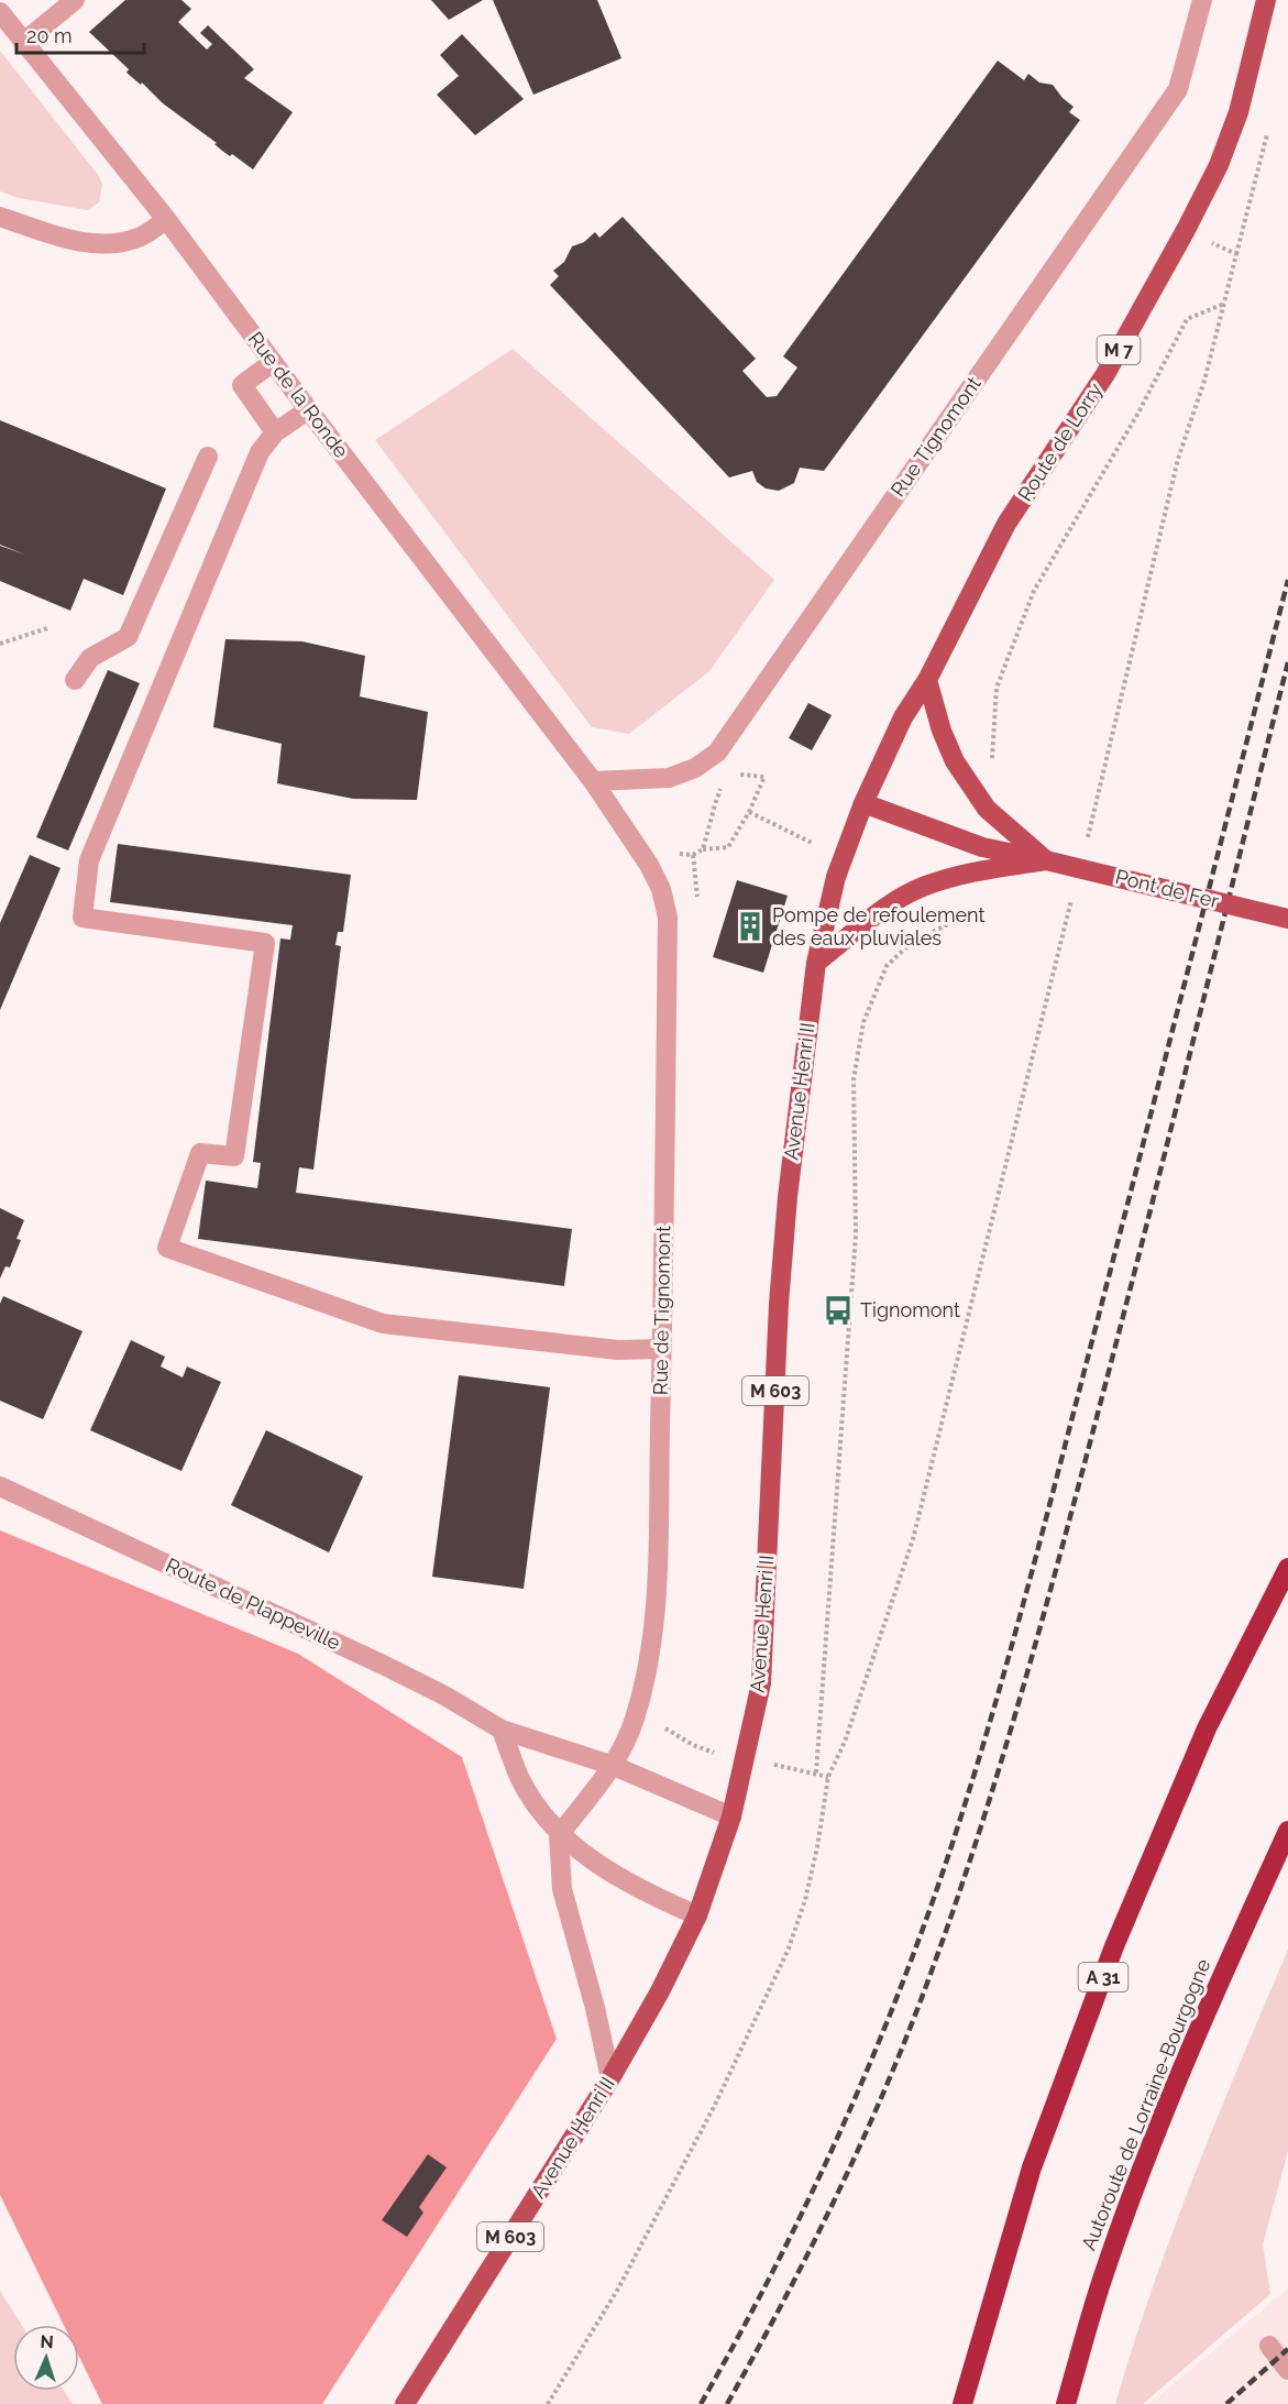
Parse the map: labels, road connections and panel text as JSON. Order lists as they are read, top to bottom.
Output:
{
  "streets": {
    "highway": ["A 31", "Autoroute de Lorraine-Bourgogne"],
    "main road": [
      "M 7",
      "Route de Lorry",
      "Pont de Fer",
      "Avenue Henri II",
      "M 603"
    ],
    "street": [
      "Rue de la Ronde",
      "Rue Tignomont",
      "Rue de Tignomont",
      "Route de Plappeville"
    ]
  },
  "crossings": [
    ["Rue de la Ronde", "Rue Tignomont"],
    ["Rue de la Ronde", "Rue de Tignomont"],
    ["Rue Tignomont", "Rue de Tignomont"],
    ["Route de Lorry", "Pont de Fer"],
    ["Route de Lorry", "Avenue Henri II"],
    ["Pont de Fer", "Avenue Henri II"],
    ["Avenue Henri II", "Route de Plappeville"],
    ["Rue de Tignomont", "Route de Plappeville"]
  ],
  "places": {
    "building": ["Pompe de refoulement des eaux pluviales"],
    "bus stop": ["Tignomont"]
  },
  "scale_bar": "20 m",
  "north": "top"
}
